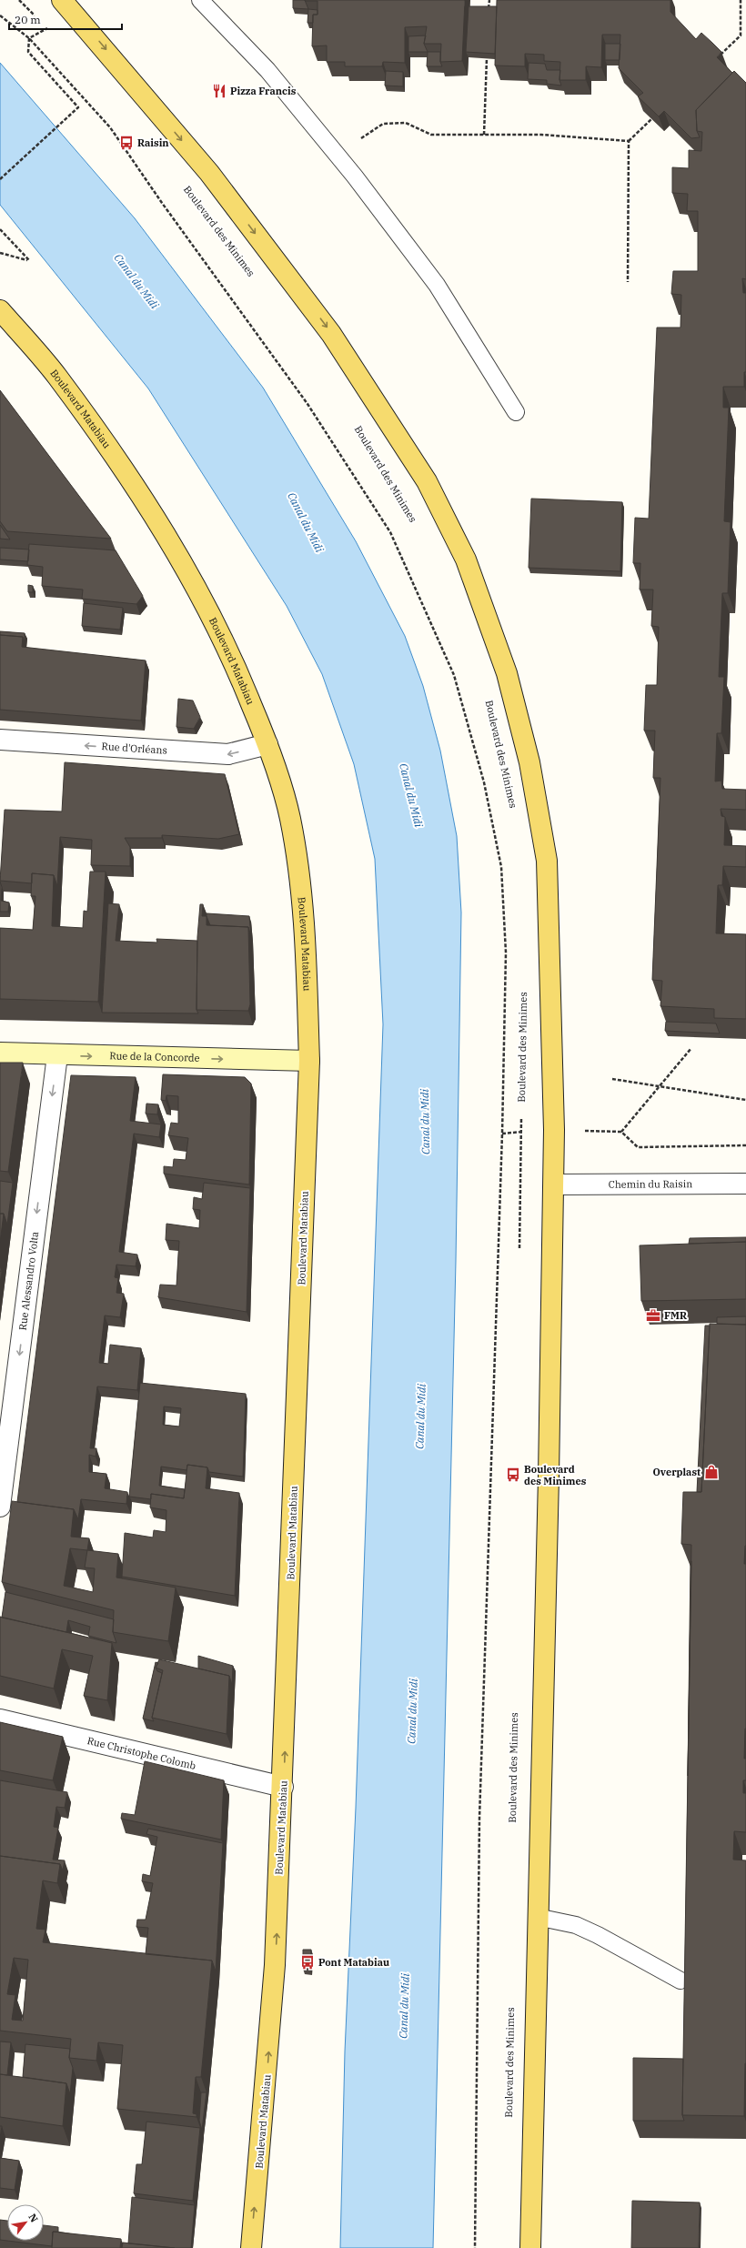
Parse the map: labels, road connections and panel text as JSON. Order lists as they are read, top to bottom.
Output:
{
  "streets": {
    "main road": ["Boulevard Matabiau"],
    "street": [
      "Rue d'Orléans",
      "Rue de la Concorde",
      "Chemin du Raisin",
      "Rue Alessandro Volta",
      "Rue Christophe Colomb"
    ],
    "path": ["Boulevard des Minimes"]
  },
  "crossings": [
    ["Boulevard Matabiau", "Rue d'Orléans"],
    ["Boulevard Matabiau", "Rue de la Concorde"],
    ["Boulevard Matabiau", "Rue Christophe Colomb"],
    ["Rue de la Concorde", "Rue Alessandro Volta"]
  ],
  "one_way": [
    "Boulevard Matabiau",
    "Rue d'Orléans",
    "Rue de la Concorde",
    "Rue Alessandro Volta"
  ],
  "water": ["Canal du Midi"],
  "places": {
    "restaurant": ["Pizza Francis"],
    "bus stop": ["Raisin", "Boulevard des Minimes", "Pont Matabiau"],
    "office": ["FMR"],
    "shop": ["Overplast"]
  },
  "scale_bar": "20 m",
  "north": "top right"
}
